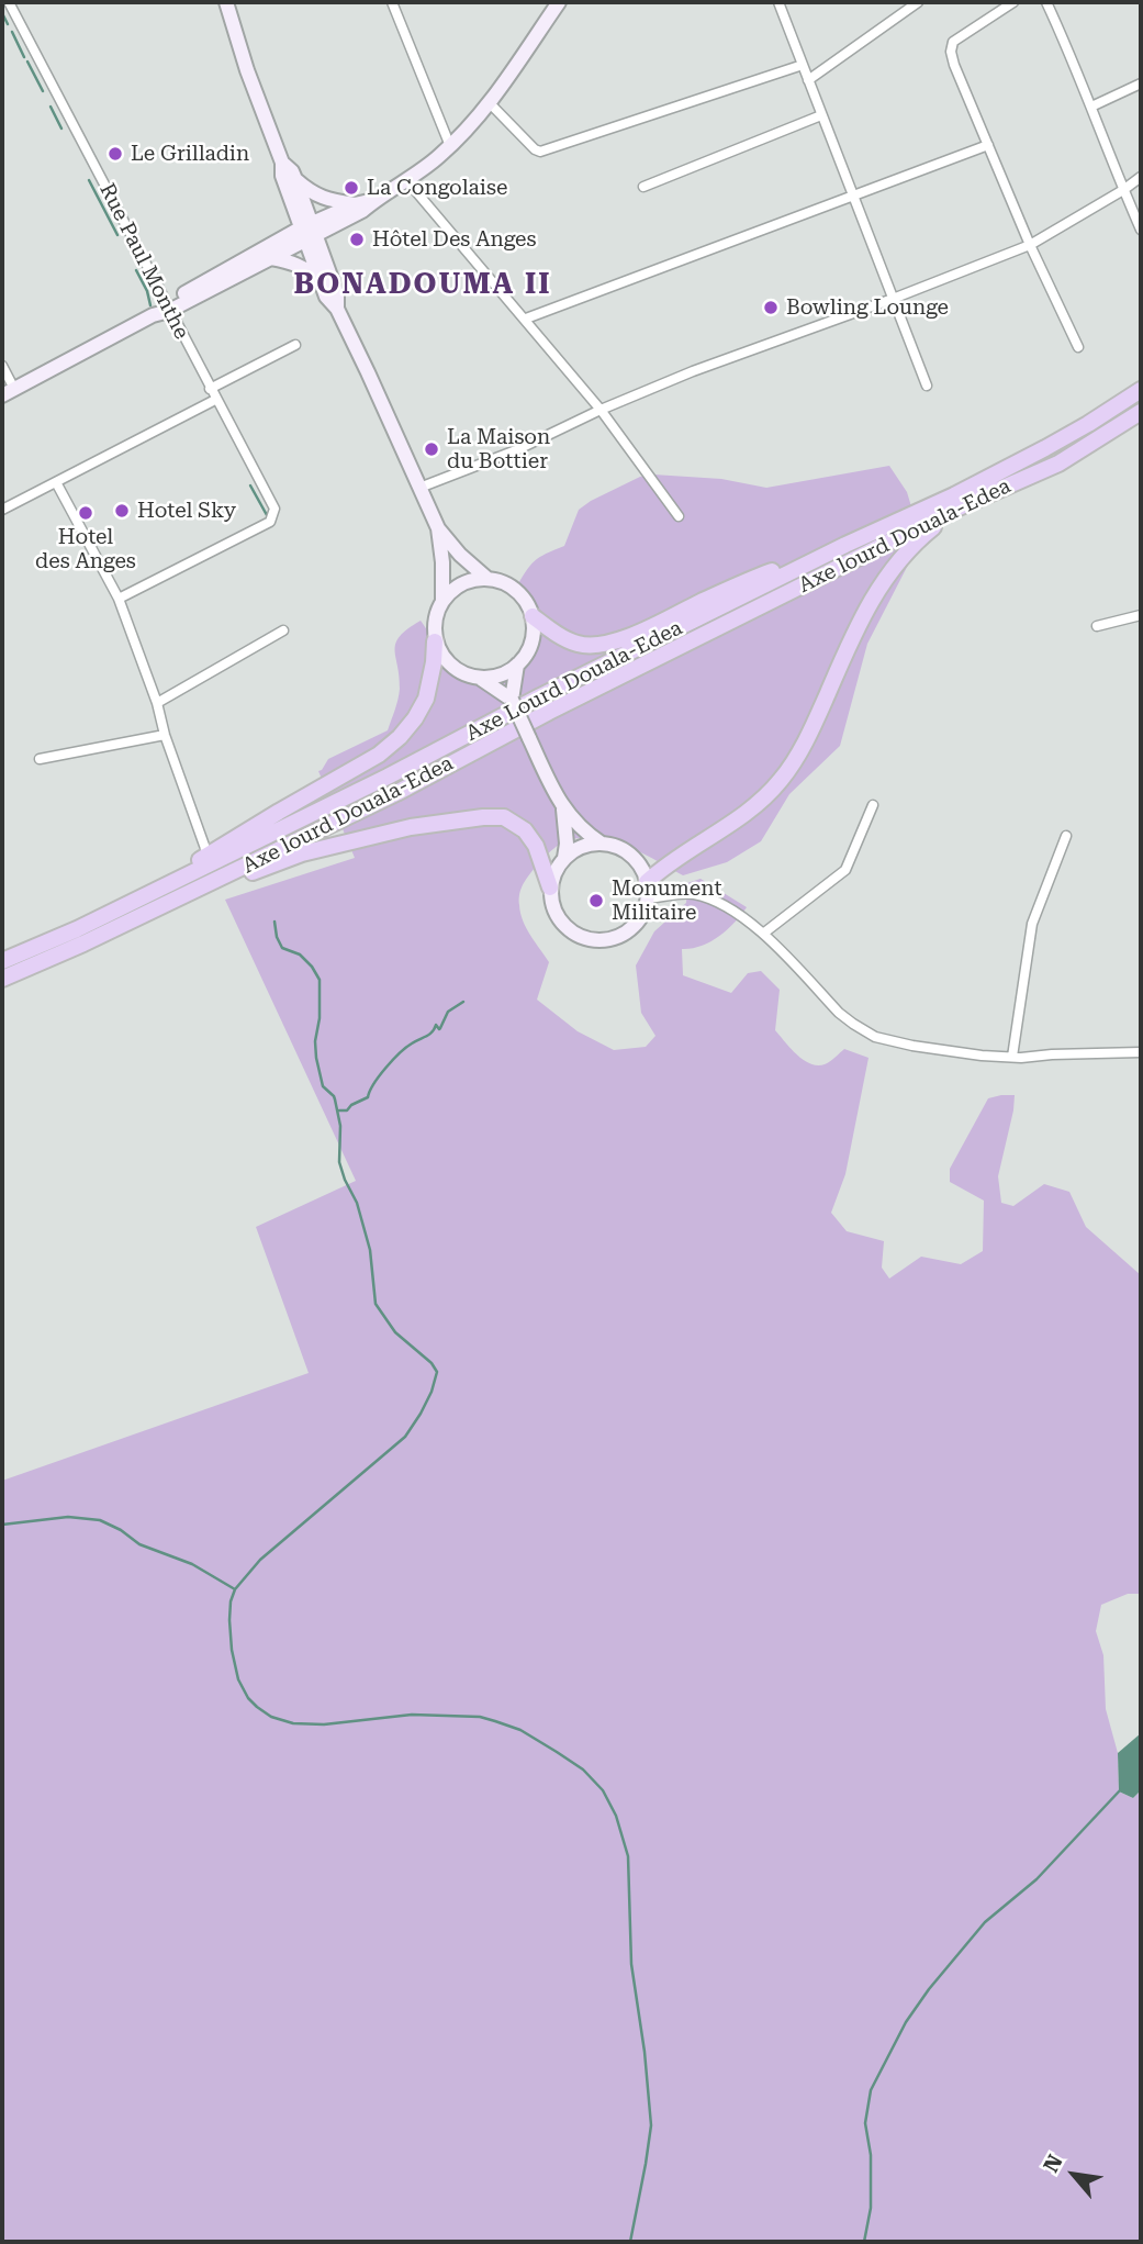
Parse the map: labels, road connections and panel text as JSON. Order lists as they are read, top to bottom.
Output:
{
  "streets": {
    "highway": ["Axe lourd Douala-Edea", "Axe Lourd Douala-Edea"],
    "street": ["Rue Paul Monthe"]
  },
  "districts": ["BONADOUMA II"],
  "places": [
    "Le Grilladin",
    "La Congolaise",
    "Hôtel Des Anges",
    "Bowling Lounge",
    "La Maison du Bottier",
    "Hotel Sky",
    "Hotel des Anges",
    "Monument Militaire"
  ],
  "north": "top left"
}
